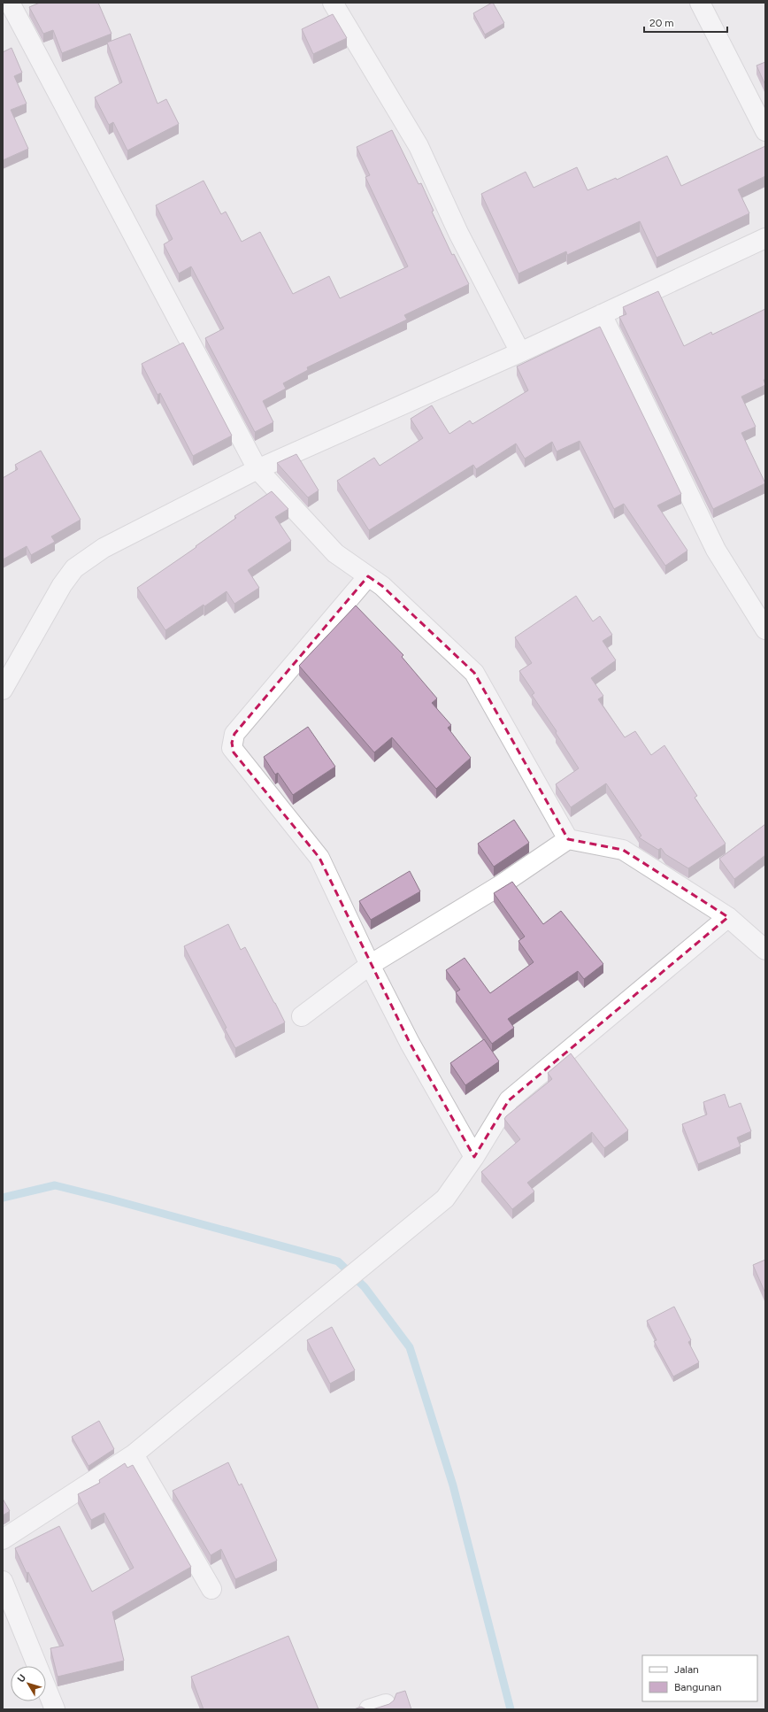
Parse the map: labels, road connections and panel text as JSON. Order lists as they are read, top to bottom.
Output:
{
  "legend": ["Jalan", "Bangunan"],
  "scale_bar": "20 m",
  "north": "top left"
}
